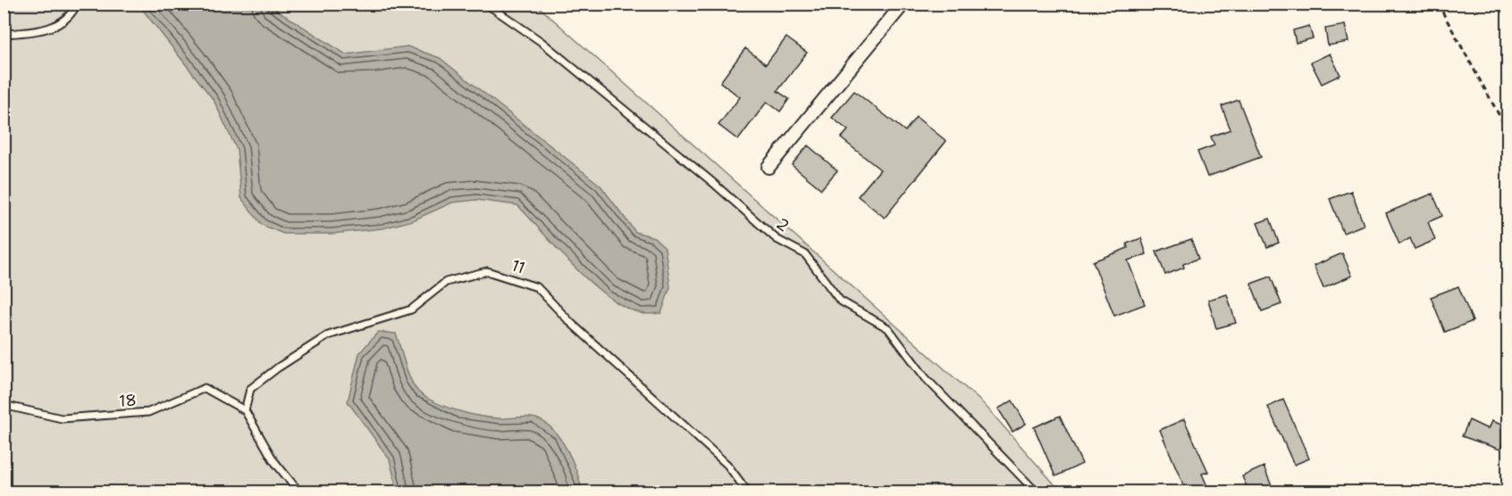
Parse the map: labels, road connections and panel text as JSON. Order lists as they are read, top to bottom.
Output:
{
  "streets": {
    "lane": ["2", "11", "18"]
  },
  "crossings": [
    ["11", "18"]
  ]
}
